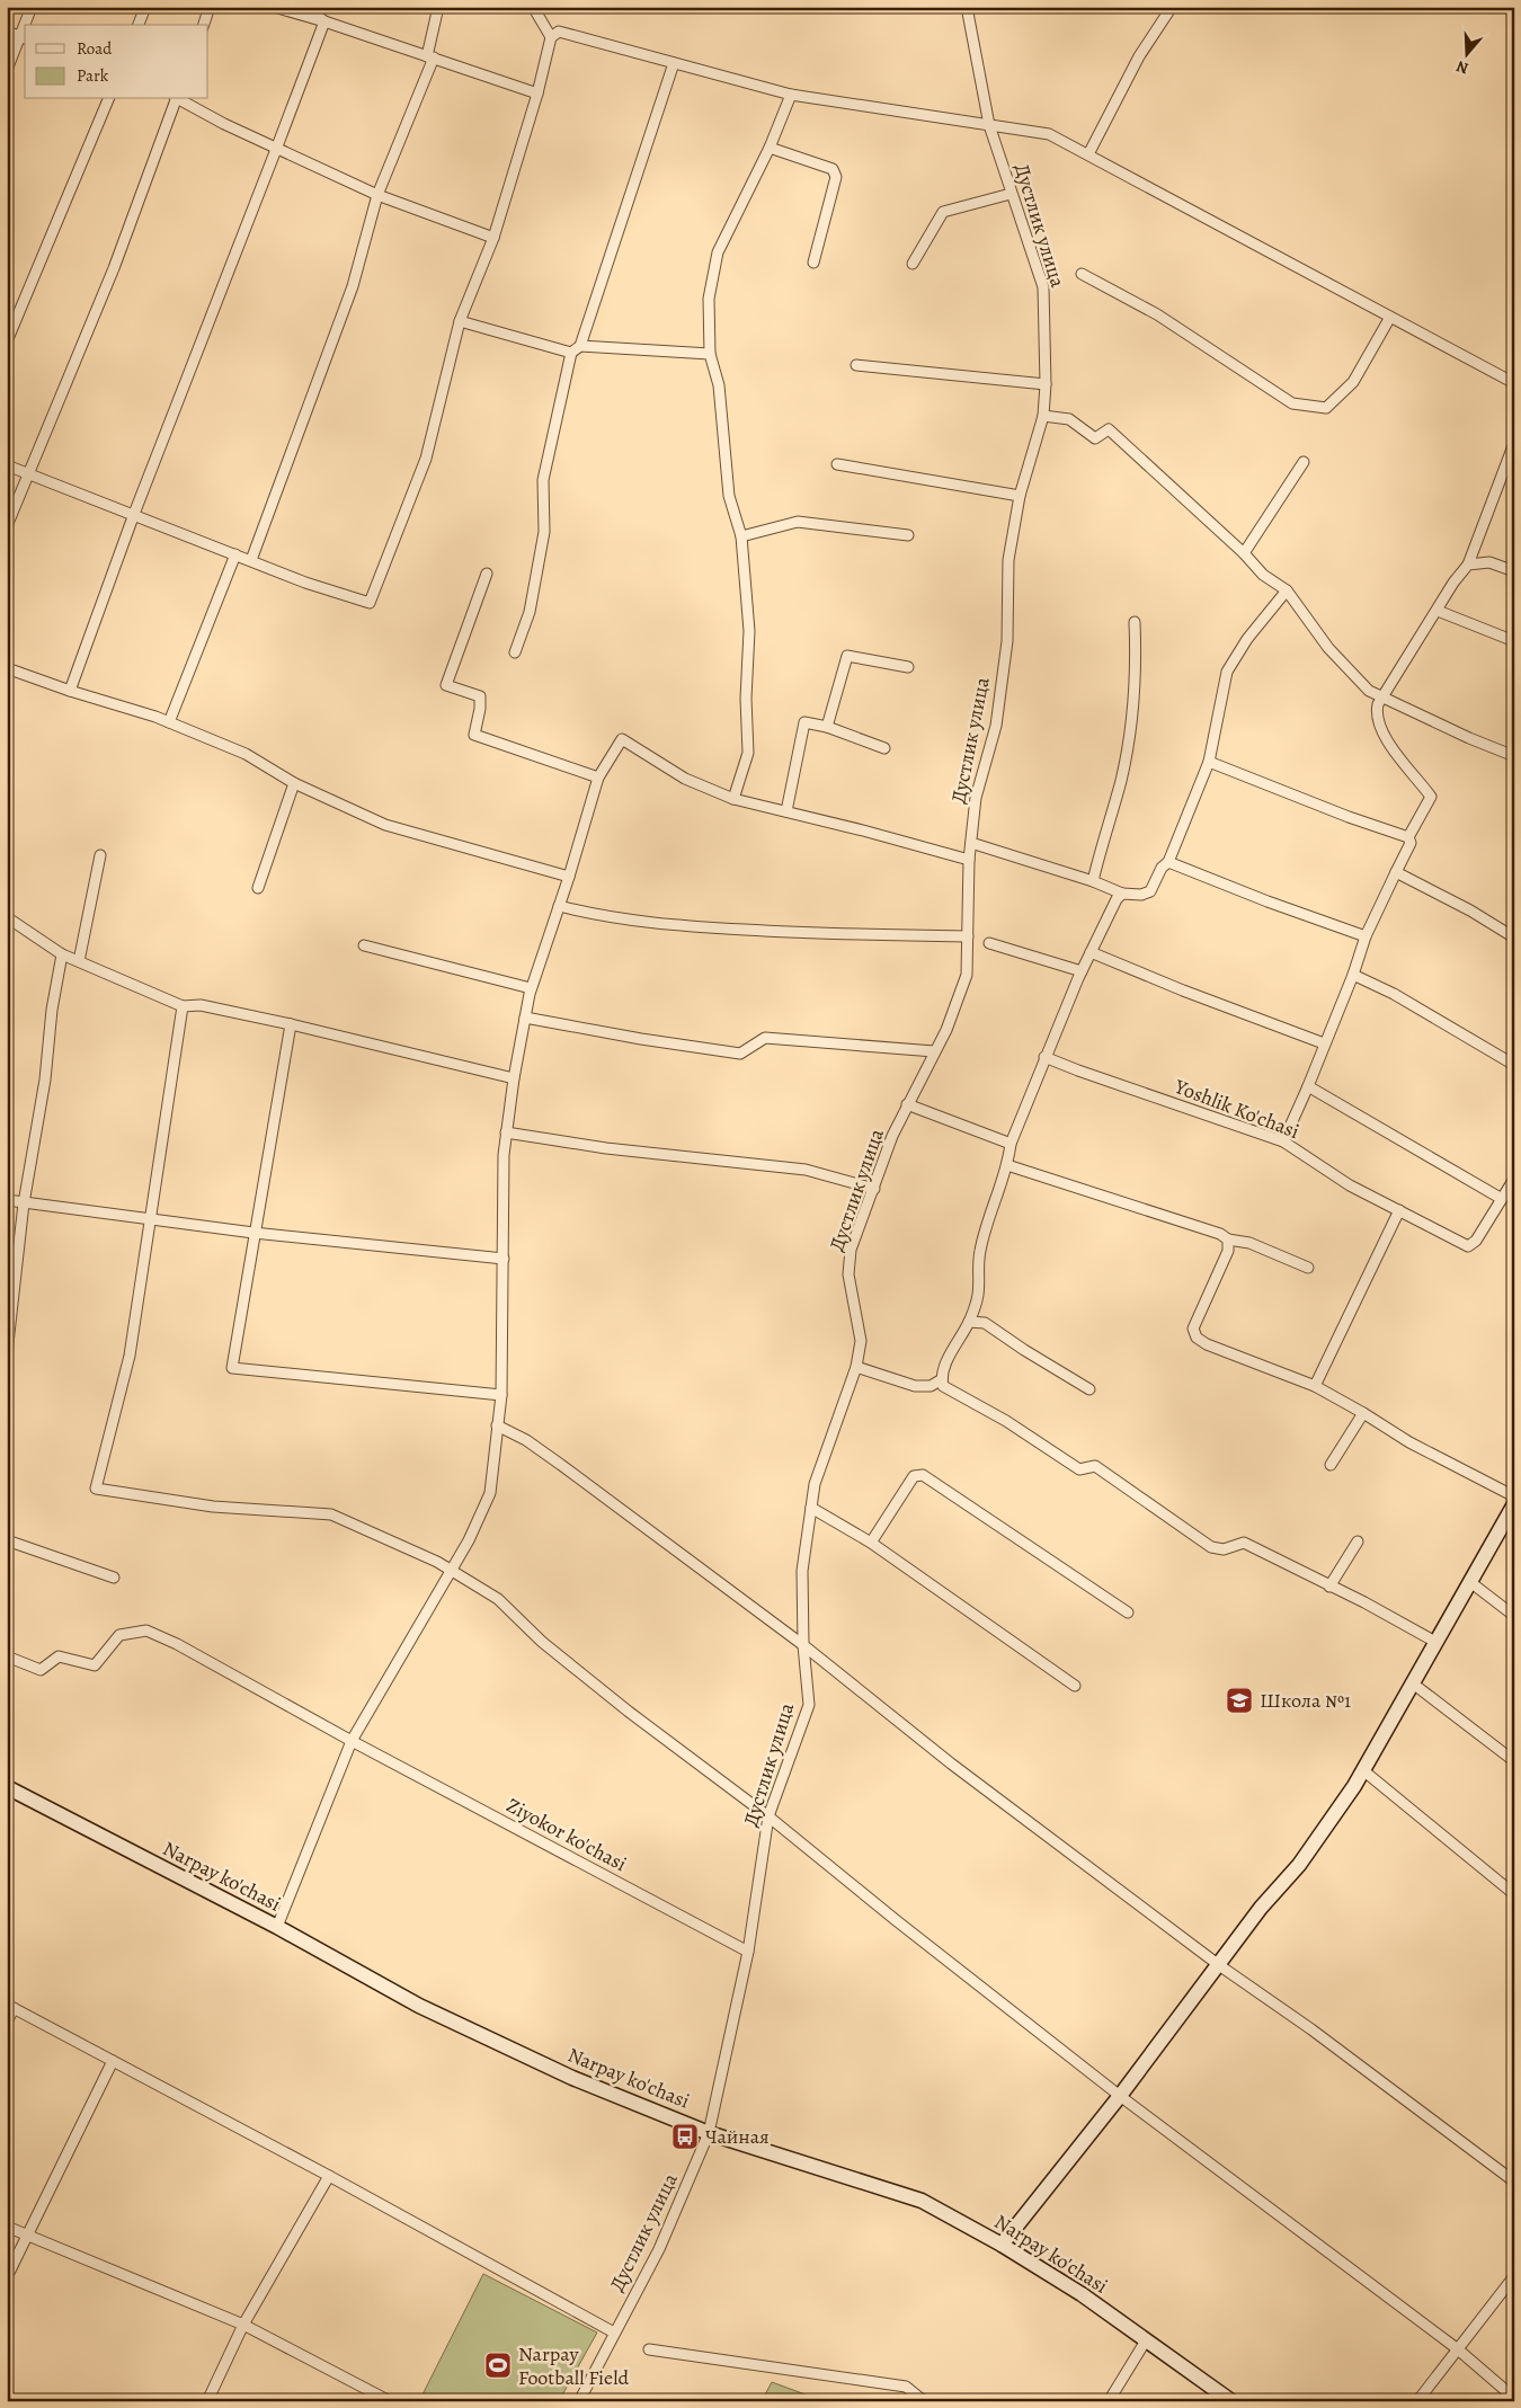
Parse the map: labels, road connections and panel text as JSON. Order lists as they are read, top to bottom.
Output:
{
  "streets": {
    "main road": ["Narpay ko'chasi"],
    "street": ["Дустлик улица", "Yoshlik Ko'chasi", "Ziyokor ko'chasi"]
  },
  "crossings": [
    ["Дустлик улица", "Ziyokor ko'chasi"],
    ["Дустлик улица", "Narpay ko'chasi"]
  ],
  "places": {
    "school or university": ["Школа №1"],
    "bus stop": ["Чайная"],
    "sports": ["Narpay Football Field"]
  },
  "legend": ["Road", "Park"],
  "north": "bottom"
}
